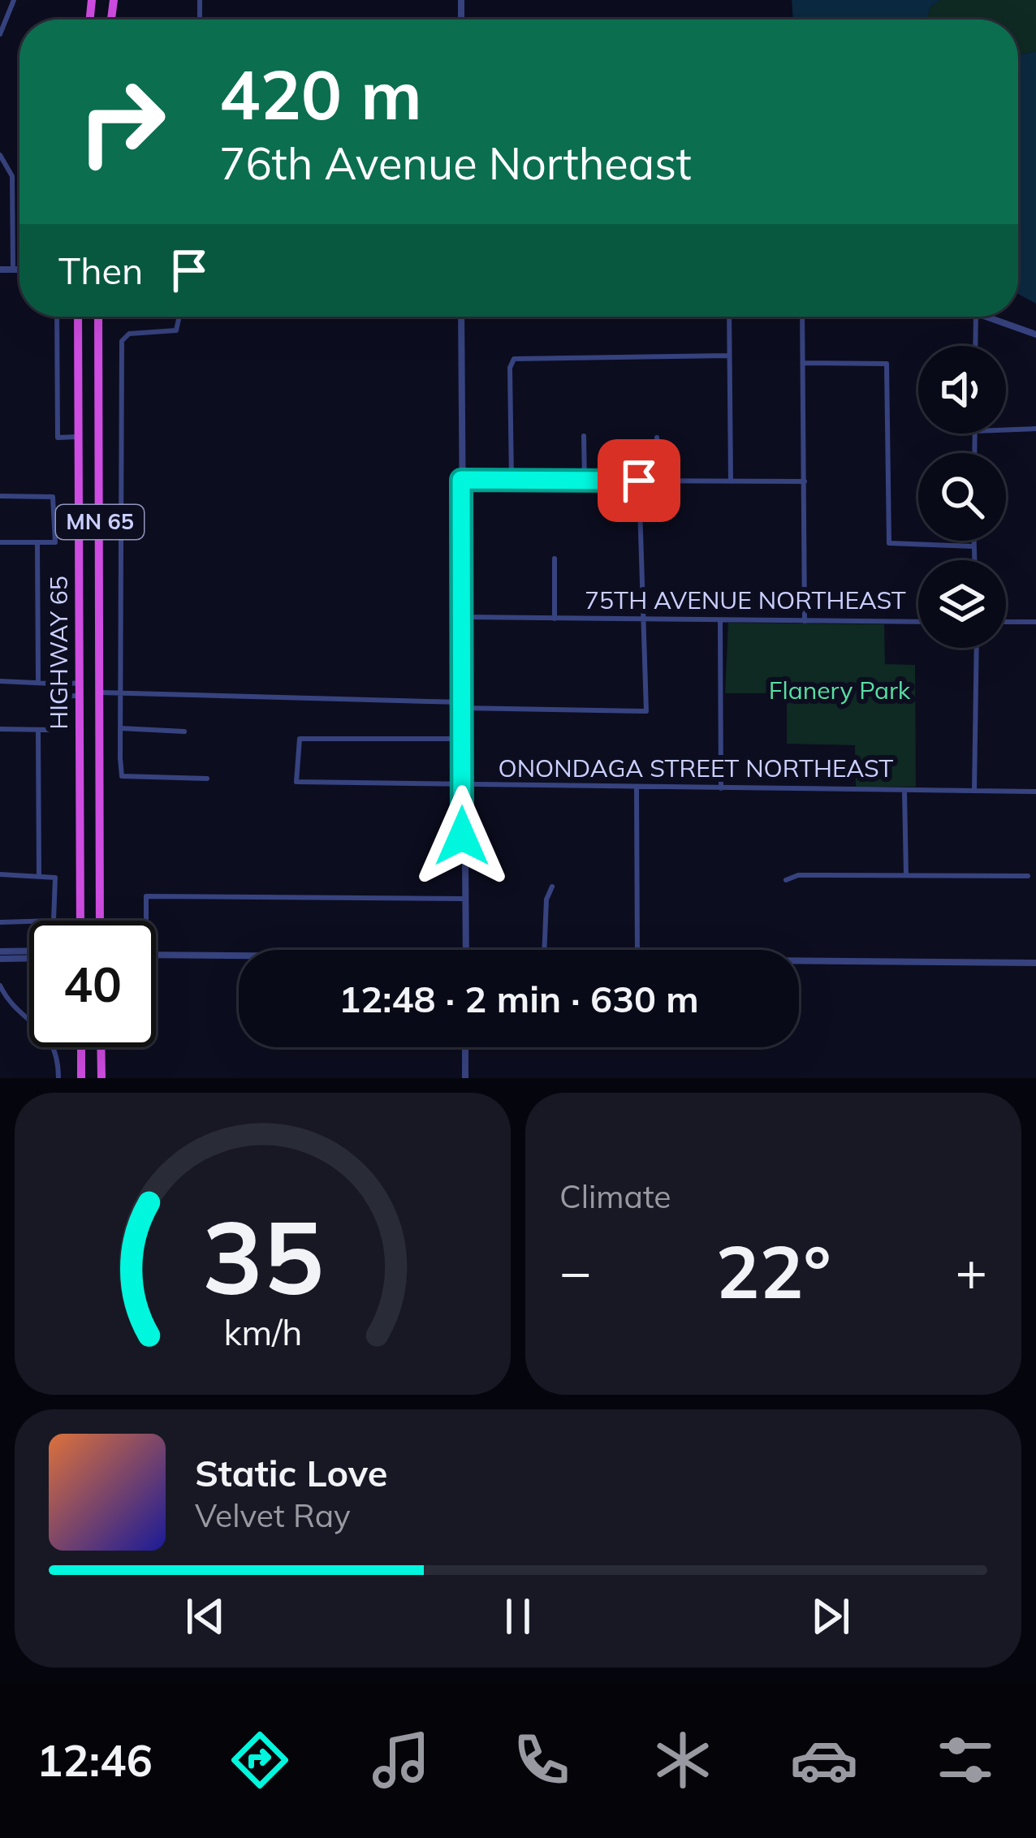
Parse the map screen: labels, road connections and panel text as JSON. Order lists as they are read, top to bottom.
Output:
{
  "streets": {
    "highway": ["MN 65", "HIGHWAY 65"],
    "street": ["75TH AVENUE NORTHEAST", "ONONDAGA STREET NORTHEAST"]
  },
  "parks": ["Flanery Park"],
  "page": {
    "turn": ["420 m", "76th Avenue Northeast"],
    "then": "Then",
    "limit": "40",
    "trip": "12:48 · 2 min · 630 m",
    "tile": "Climate",
    "heat": ["−", "22°", "+"],
    "song": ["Static Love", "Velvet Ray"],
    "tabs": "12:46",
    "gauge": ["35", "km/h"]
  }
}
